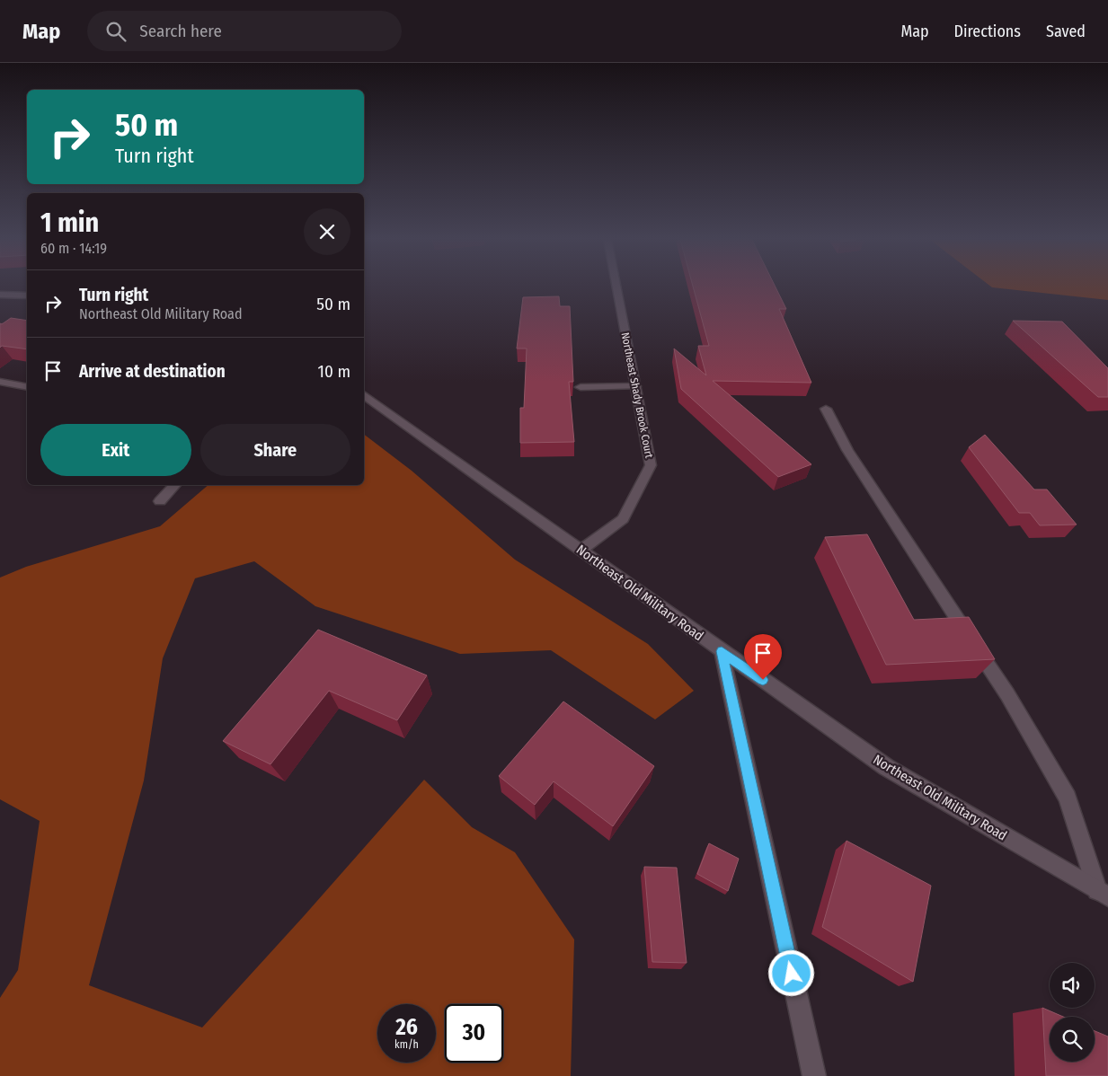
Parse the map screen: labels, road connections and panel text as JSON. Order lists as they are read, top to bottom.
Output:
{
  "streets": {
    "street": ["Northeast Shady Brook Court", "Northeast Old Military Road"]
  },
  "crossings": [
    ["Northeast Shady Brook Court", "Northeast Old Military Road"]
  ],
  "page": {
    "header": "Map",
    "search": "Search here",
    "nav": ["Map", "Directions", "Saved"],
    "turn": ["50 m", "Turn right"],
    "heading": ["1 min", "60 m · 14:19"],
    "list": [
      {
        "name": "Turn right",
        "note": "Northeast Old Military Road",
        "value": "50 m"
      },
      {
        "name": "Arrive at destination",
        "value": "10 m"
      }
    ],
    "buttons": ["Exit", "Share"],
    "speed": "26 km/h",
    "limit": "30"
  }
}
